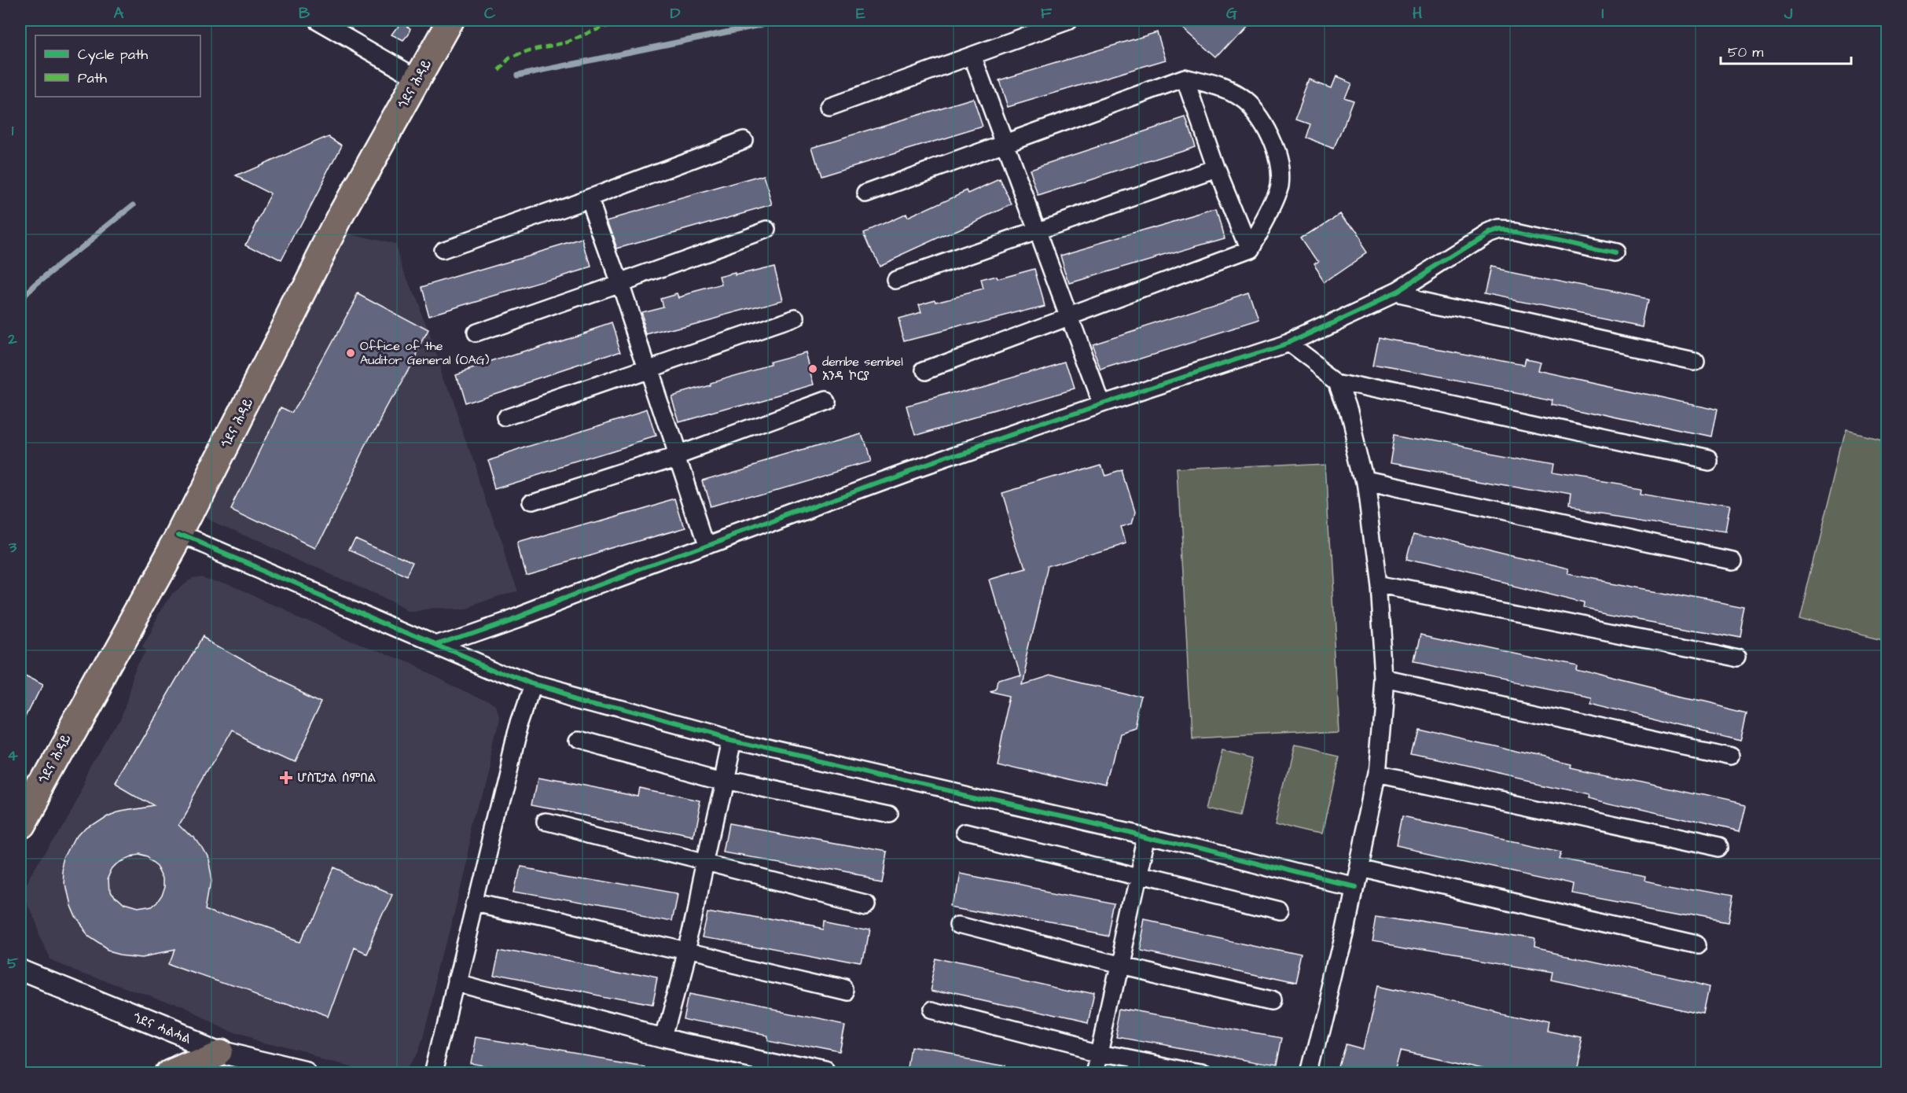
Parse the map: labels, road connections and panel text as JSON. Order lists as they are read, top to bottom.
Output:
{
  "streets": {
    "main road": ["ጎደና ሕዳይ"],
    "street": ["ጎደና ሓልሓል"]
  },
  "places": {
    "other": ["Office of the Auditor General (OAG)", "dembe sembel አንዳ ኮርያ"],
    "health": ["ሆስፒታል ሰምበል"]
  },
  "legend": ["Cycle path", "Path"],
  "scale_bar": "50 m",
  "grid": {
    "columns": [
      "A",
      "B",
      "C",
      "D",
      "E",
      "F",
      "G",
      "H",
      "I",
      "J"
    ],
    "rows": [
      "1",
      "2",
      "3",
      "4",
      "5"
    ]
  }
}
